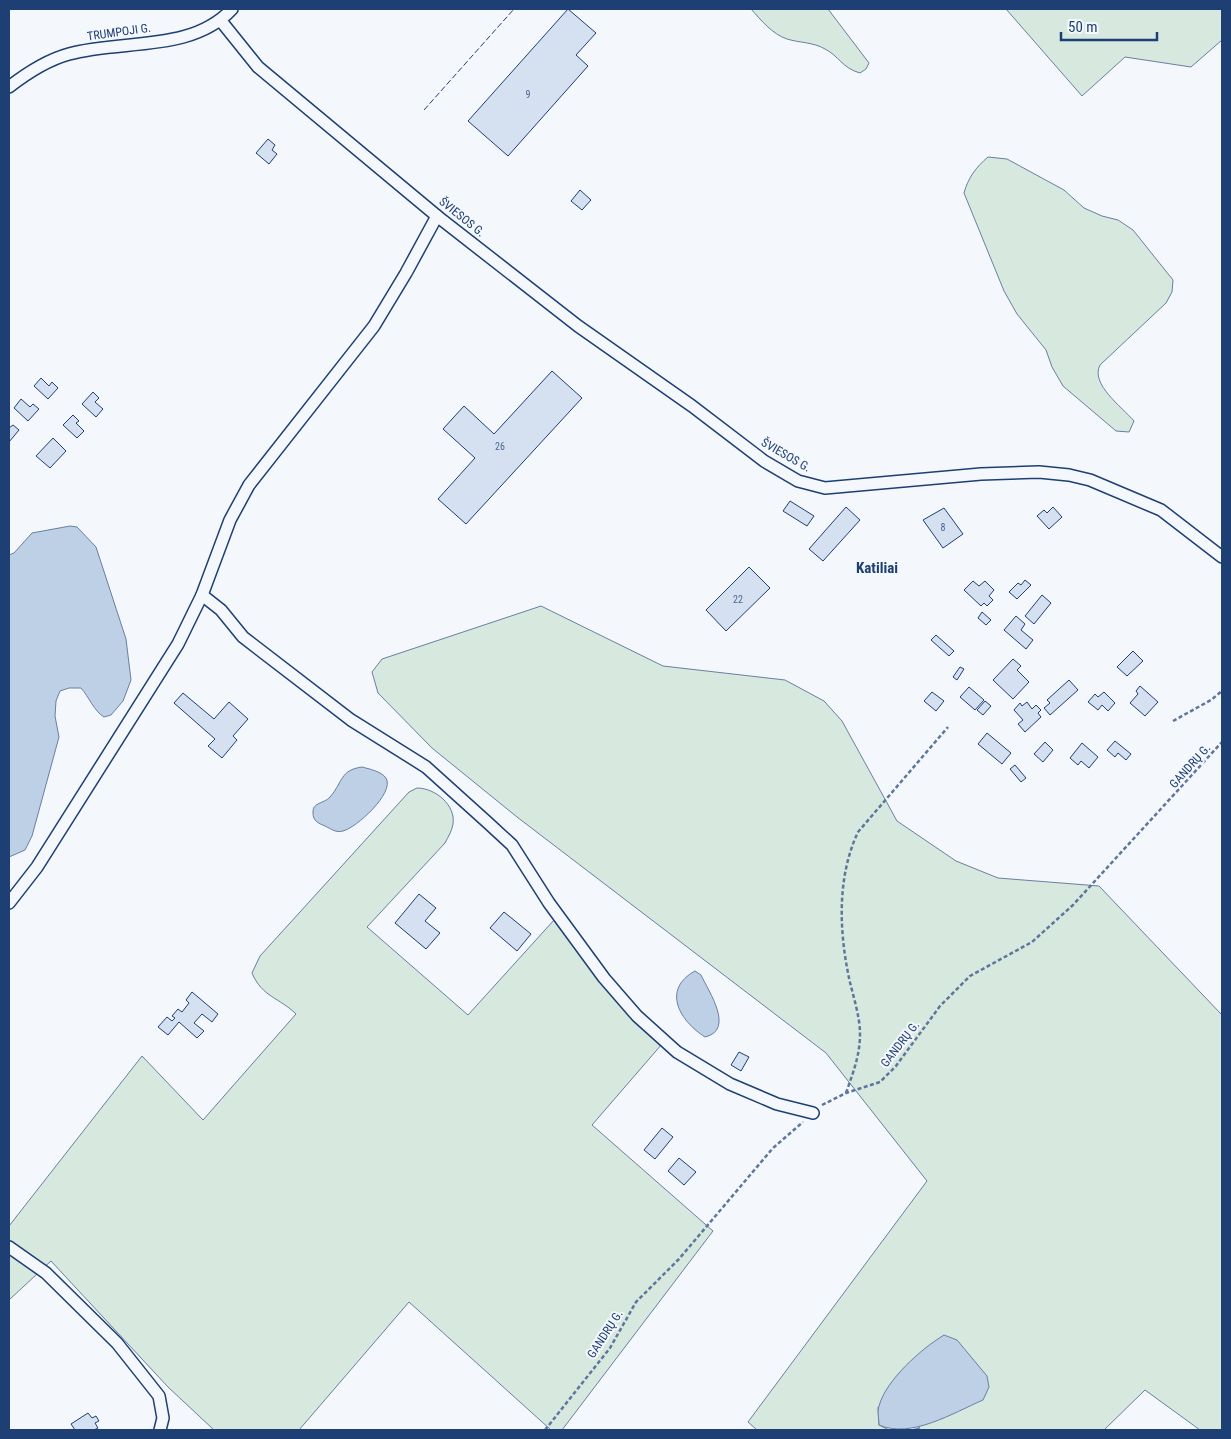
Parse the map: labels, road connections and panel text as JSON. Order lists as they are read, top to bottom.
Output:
{
  "streets": {
    "street": ["TRUMPOJI G.", "ŠVIESOS G."],
    "path": ["GANDRŲ G."]
  },
  "crossings": [
    ["TRUMPOJI G.", "ŠVIESOS G."]
  ],
  "districts": ["Katiliai"],
  "house_numbers": [
    "9",
    "26",
    "8",
    "22"
  ],
  "scale_bar": "50 m"
}
